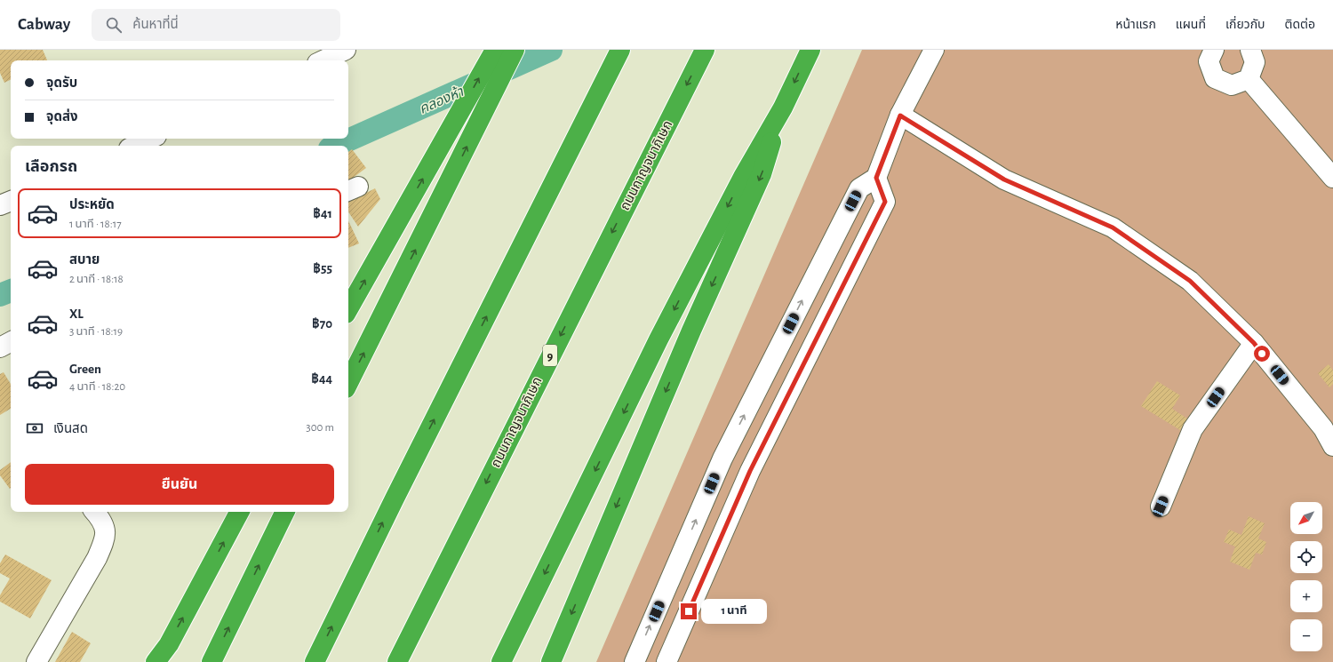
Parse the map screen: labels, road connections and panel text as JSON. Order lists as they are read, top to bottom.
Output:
{
  "streets": {
    "highway": ["ถนนกาญจนาภิเษก", "9"]
  },
  "water": ["คลองห้า"],
  "north": "bottom left",
  "page": {
    "header": "Cabway",
    "search": "ค้นหาที่นี่",
    "nav": [
      "หน้าแรก",
      "แผนที่",
      "เกี่ยวกับ",
      "ติดต่อ"
    ],
    "banner": ["จุดรับ", "จุดส่ง"],
    "heading": "เลือกรถ",
    "list": [
      {
        "name": "ประหยัด",
        "note": "1 นาที · 18:17",
        "value": "฿41"
      },
      {
        "name": "สบาย",
        "note": "2 นาที · 18:18",
        "value": "฿55"
      },
      {
        "name": "XL",
        "note": "3 นาที · 18:19",
        "value": "฿70"
      },
      {
        "name": "Green",
        "note": "4 นาที · 18:20",
        "value": "฿44"
      }
    ],
    "pay": ["เงินสด", "300 m"],
    "buttons": "ยืนยัน",
    "map_buttons": ["+", "−"],
    "bubble": "1 นาที"
  }
}
